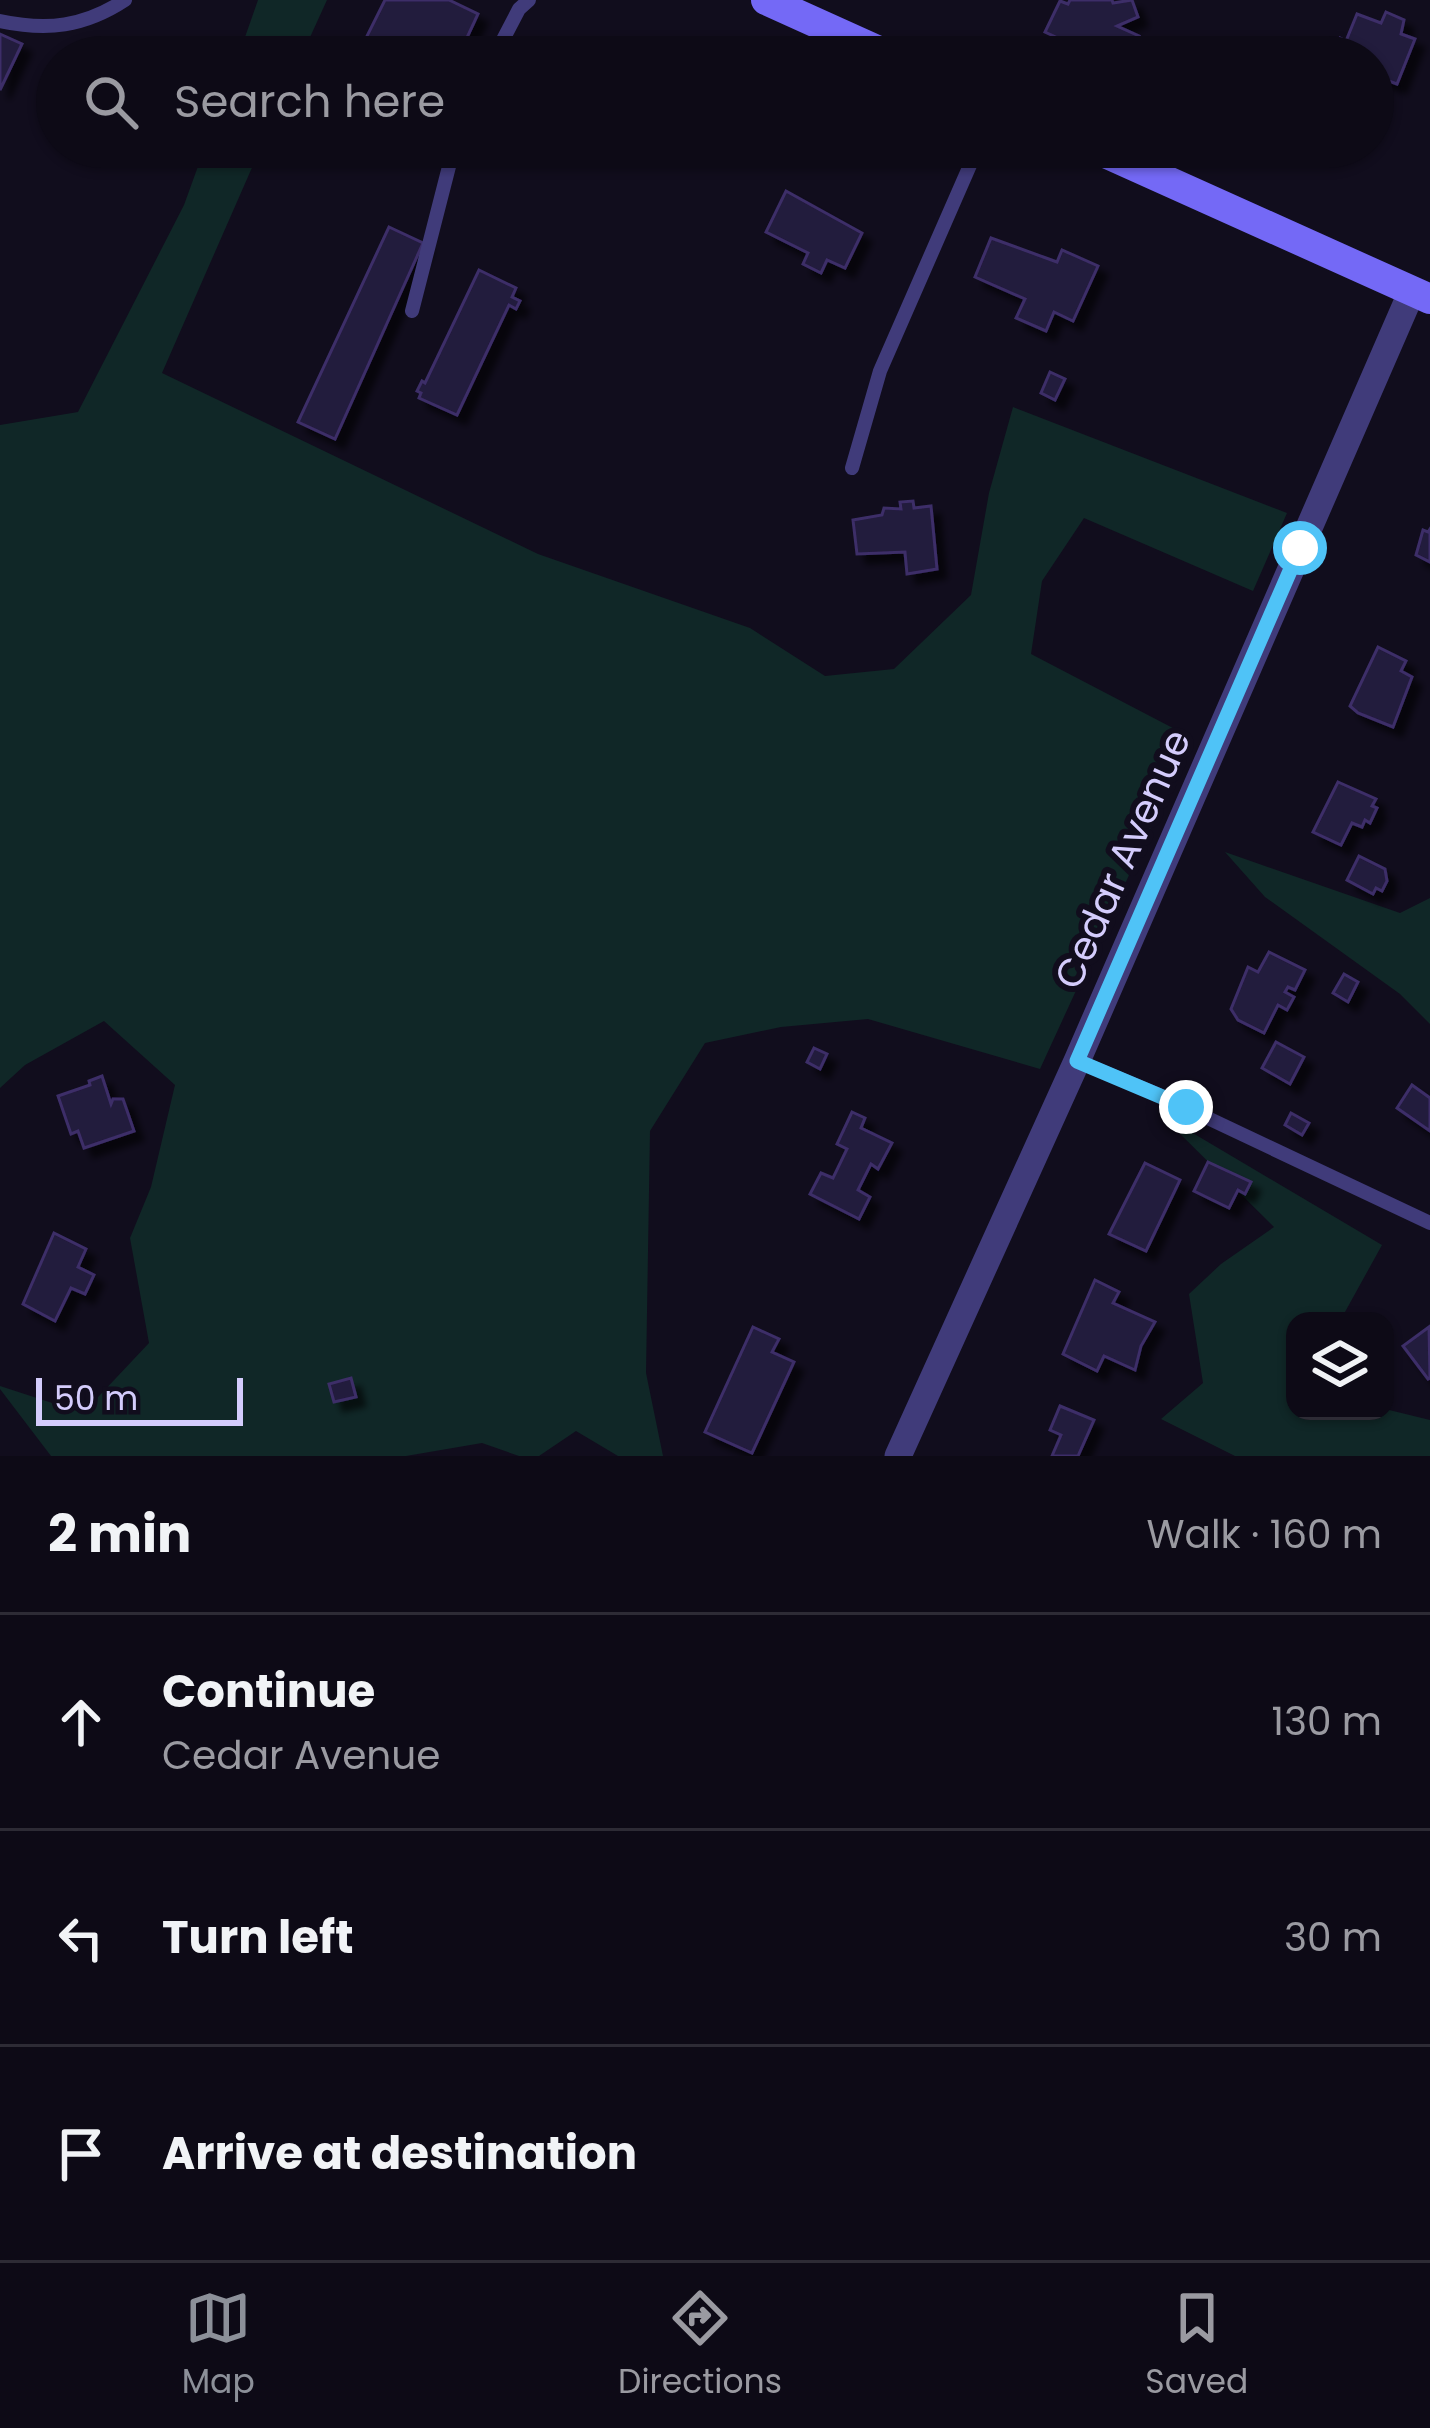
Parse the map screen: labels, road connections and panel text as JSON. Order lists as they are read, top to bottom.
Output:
{
  "streets": {
    "street": ["Cedar Avenue"]
  },
  "scale_bar": "50 m",
  "page": {
    "search": "Search here",
    "scale": "50 m",
    "heading": ["2 min", "Walk · 160 m"],
    "list": [
      ["Continue", "Cedar Avenue", "130 m"],
      ["Turn left", "30 m"],
      "Arrive at destination"
    ],
    "nav": ["Map", "Directions", "Saved"]
  }
}
